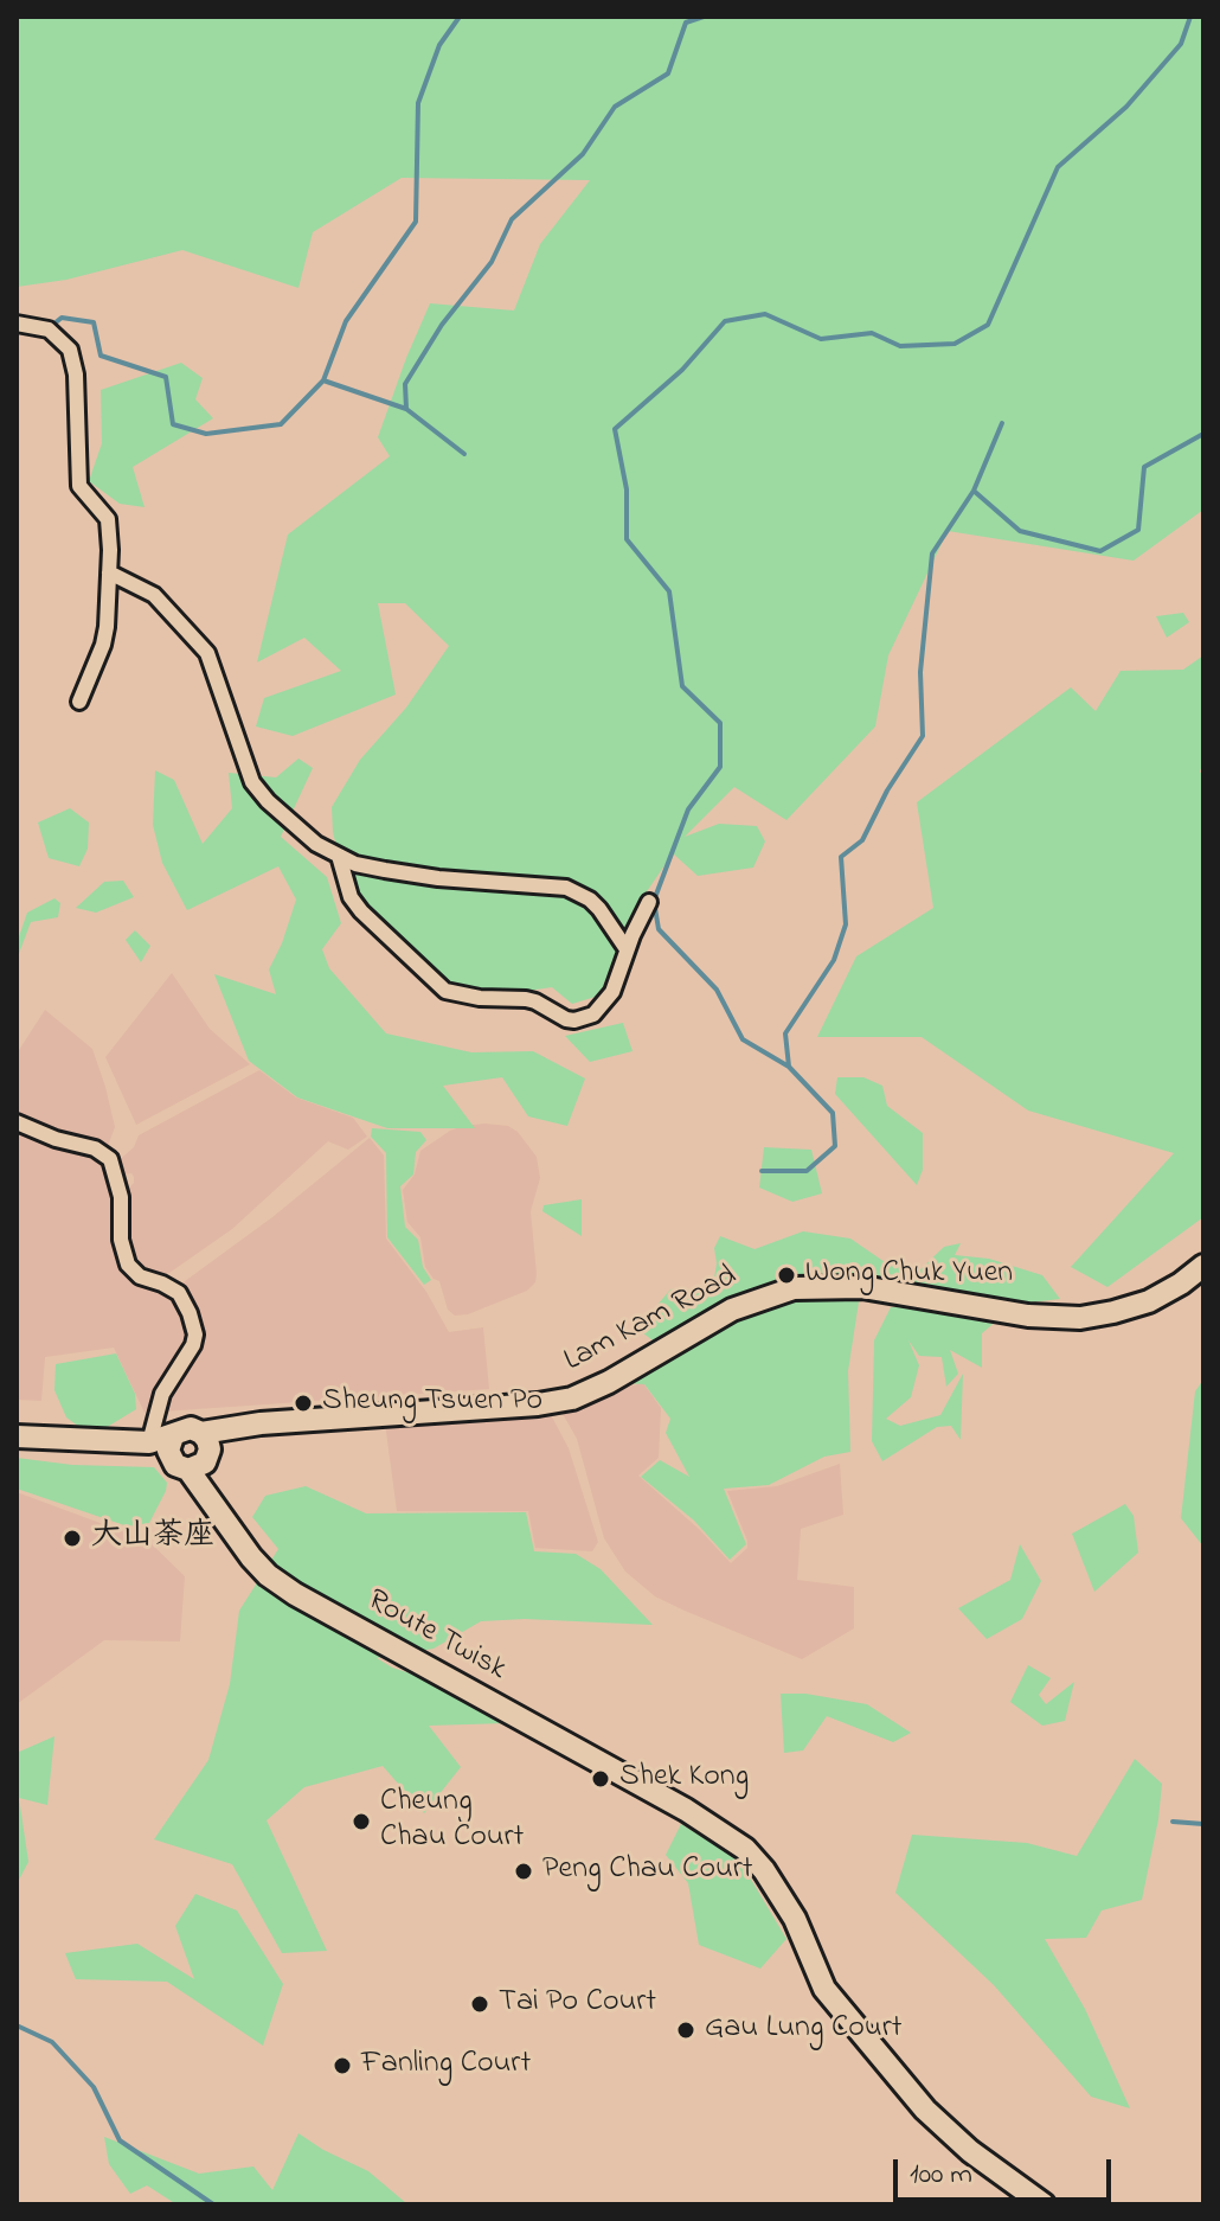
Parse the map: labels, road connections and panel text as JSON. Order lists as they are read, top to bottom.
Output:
{
  "streets": {
    "main road": ["Lam Kam Road", "Route Twisk"]
  },
  "crossings": [
    ["Lam Kam Road", "Route Twisk"]
  ],
  "places": [
    "Wong Chuk Yuen",
    "Sheung Tsuen Po",
    "大山荼座",
    "Shek Kong",
    "Cheung Chau Court",
    "Peng Chau Court",
    "Tai Po Court",
    "Gau Lung Court",
    "Fanling Court"
  ],
  "scale_bar": "100 m"
}
